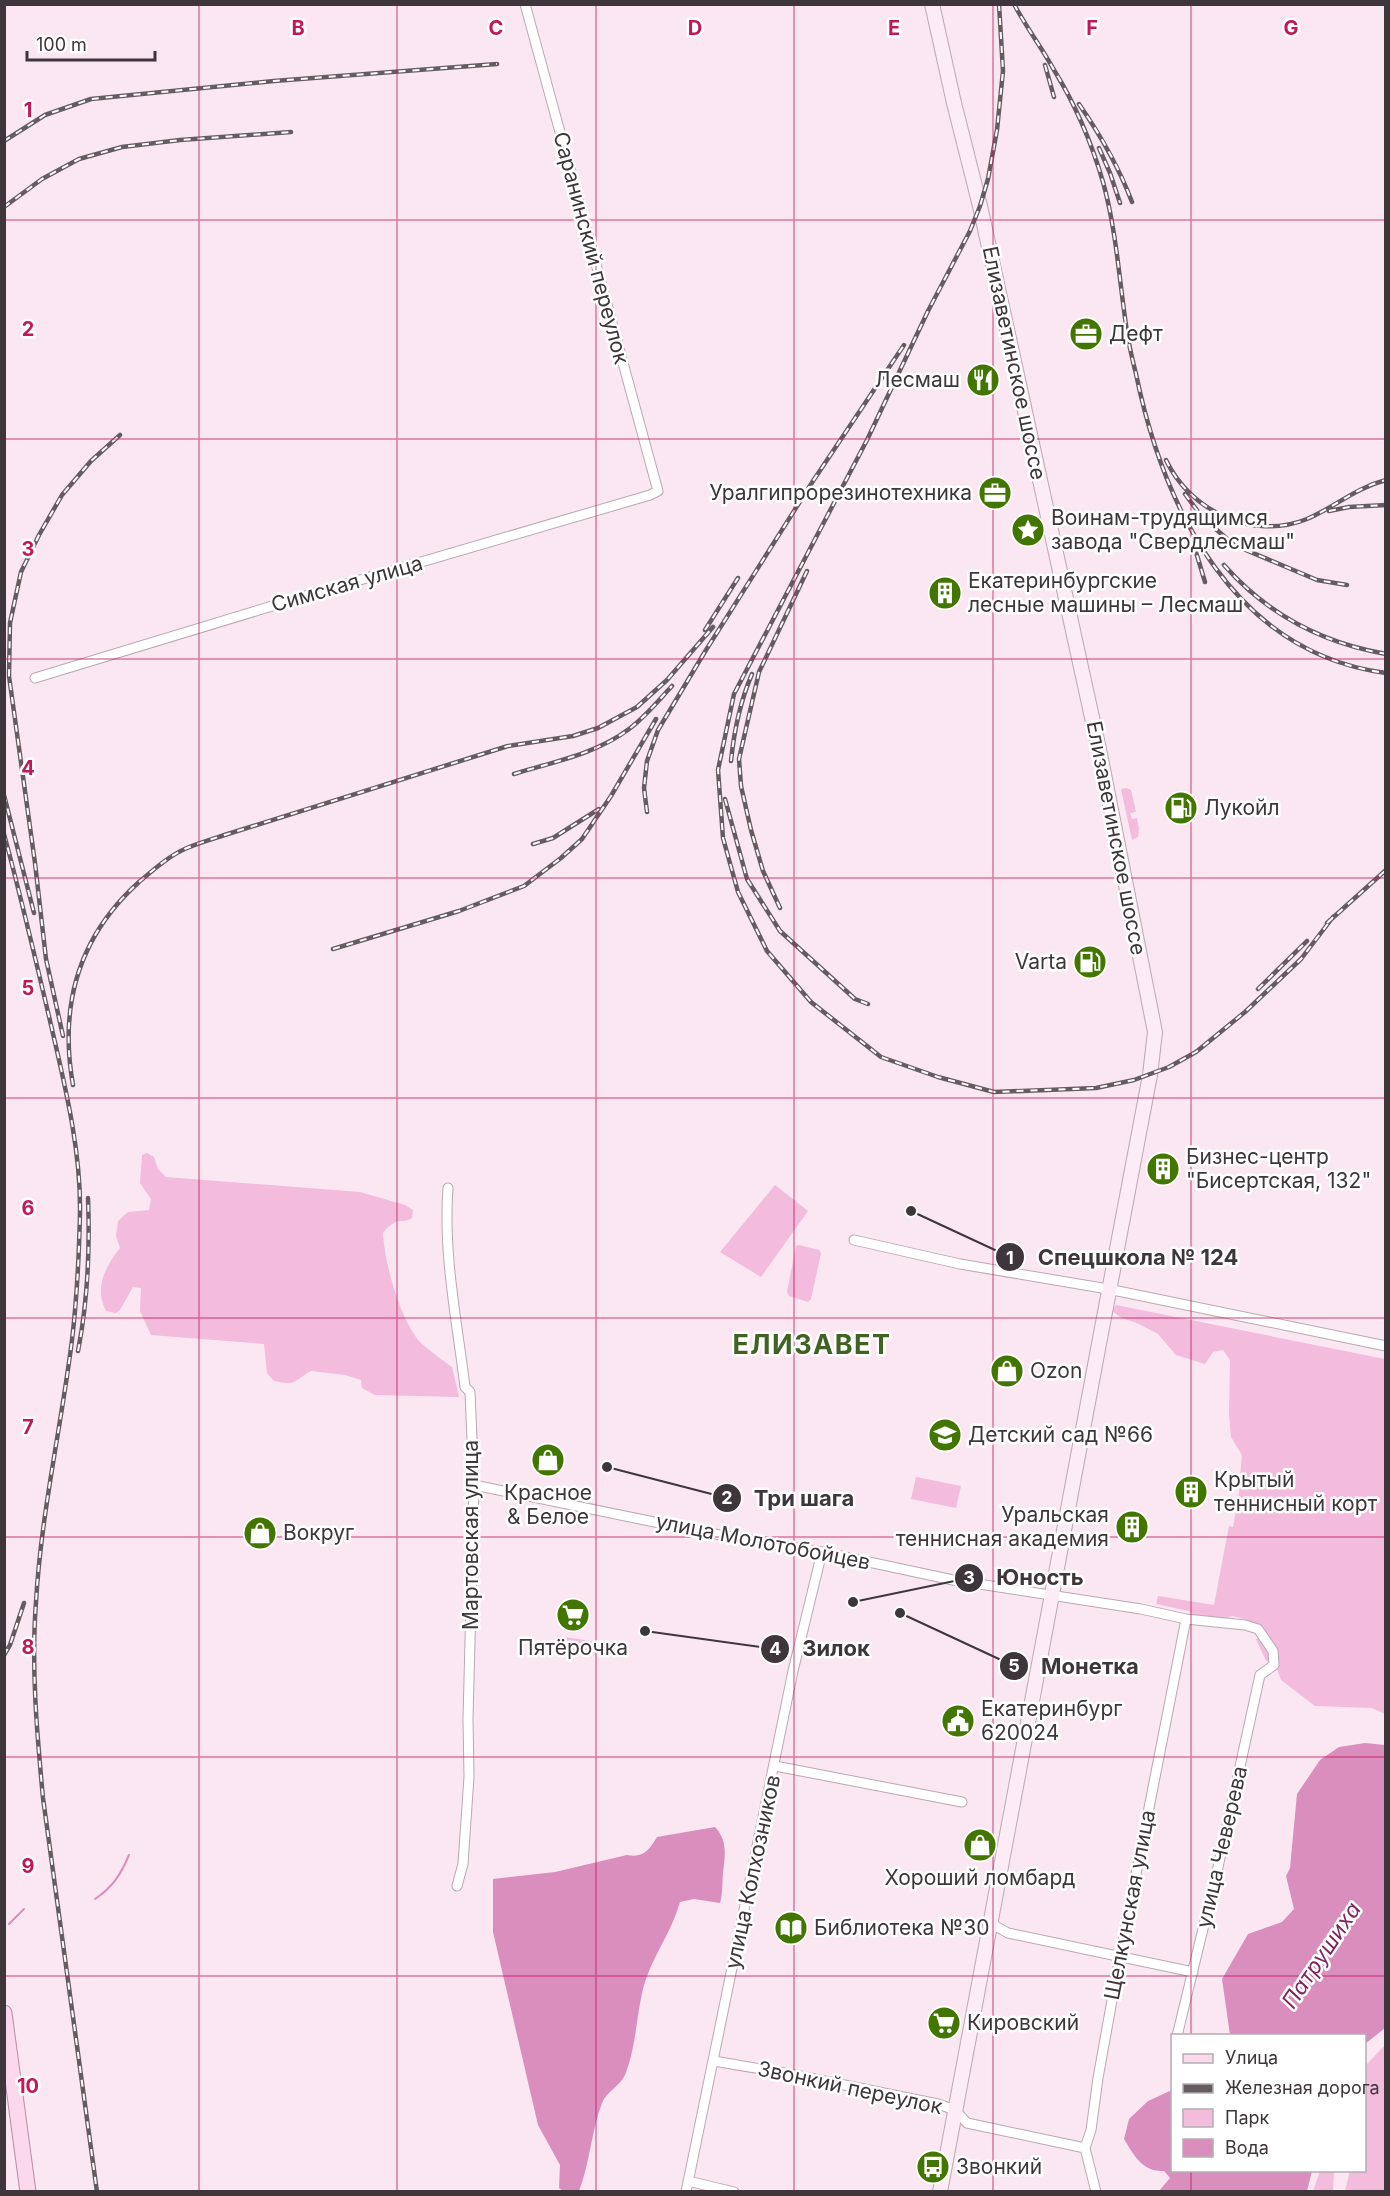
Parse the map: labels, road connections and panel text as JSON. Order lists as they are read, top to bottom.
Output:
{
  "streets": {
    "main road": ["Елизаветинское шоссе"],
    "street": [
      "Саранинский переулок",
      "Симская улица",
      "Мартовская улица",
      "улица Молотобойцев",
      "улица Чеверева",
      "улица Колхозников",
      "Щелкунская улица",
      "Звонкий переулок"
    ]
  },
  "crossings": [
    ["Саранинский переулок", "Симская улица"],
    ["Елизаветинское шоссе", "улица Молотобойцев"],
    ["Елизаветинское шоссе", "Звонкий переулок"],
    ["Мартовская улица", "улица Молотобойцев"],
    ["улица Молотобойцев", "улица Чеверева"],
    ["улица Молотобойцев", "улица Колхозников"],
    ["улица Молотобойцев", "Щелкунская улица"],
    ["улица Колхозников", "Звонкий переулок"],
    ["Щелкунская улица", "Звонкий переулок"]
  ],
  "districts": ["ЕЛИЗАВЕТ"],
  "water": ["Патрушиха"],
  "places": {
    "office": ["Дефт", "Уралгипрорезинотехника"],
    "restaurant": ["Лесмаш"],
    "place": ["Воинам-трудящимся завода \"Свердлесмаш\""],
    "building": [
      "Екатеринбургские лесные машины – Лесмаш",
      "Бизнес-центр \"Бисертская, 132\"",
      "Крытый теннисный корт",
      "Уральская теннисная академия"
    ],
    "fuel station": ["Лукойл", "Varta"],
    "other": [
      "Спецшкола № 124",
      "Три шага",
      "Юность",
      "Монетка",
      "Зилок"
    ],
    "shop": [
      "Ozon",
      "Красное & Белое",
      "Вокруг",
      "Хороший ломбард"
    ],
    "school or university": ["Детский сад №66"],
    "supermarket": ["Пятёрочка", "Кировский"],
    "public building": ["Екатеринбург 620024"],
    "library": ["Библиотека №30"],
    "bus stop": ["Звонкий"]
  },
  "legend": [
    "Улица",
    "Железная дорога",
    "Парк",
    "Вода"
  ],
  "scale_bar": "100 m",
  "grid": {
    "columns": [
      "B",
      "C",
      "D",
      "E",
      "F",
      "G"
    ],
    "rows": [
      "1",
      "2",
      "3",
      "4",
      "5",
      "6",
      "7",
      "8",
      "9",
      "10"
    ]
  }
}
